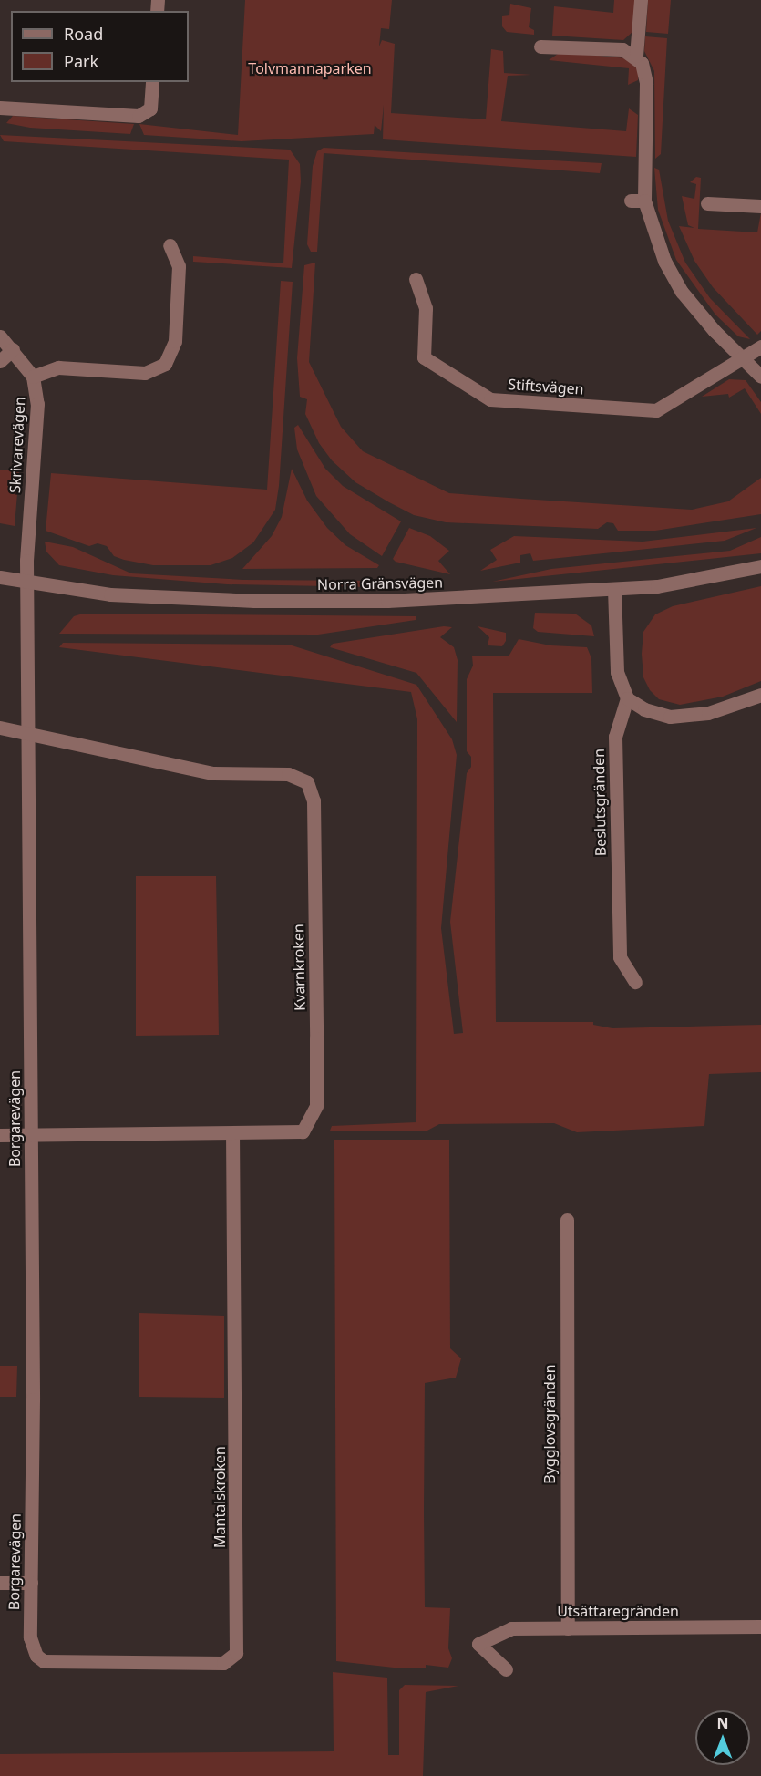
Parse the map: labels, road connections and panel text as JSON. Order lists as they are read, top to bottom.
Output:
{
  "streets": {
    "street": [
      "Stiftsvägen",
      "Skrivarevägen",
      "Norra Gränsvägen",
      "Beslutsgränden",
      "Kvarnkroken",
      "Borgarevägen",
      "Bygglovsgränden",
      "Mantalskroken",
      "Utsättaregränden"
    ]
  },
  "crossings": [
    ["Skrivarevägen", "Norra Gränsvägen"],
    ["Skrivarevägen", "Borgarevägen"],
    ["Norra Gränsvägen", "Borgarevägen"],
    ["Kvarnkroken", "Borgarevägen"],
    ["Kvarnkroken", "Mantalskroken"],
    ["Borgarevägen", "Mantalskroken"],
    ["Bygglovsgränden", "Utsättaregränden"]
  ],
  "parks": ["Tolvmannaparken"],
  "legend": ["Road", "Park"],
  "north": "top"
}
